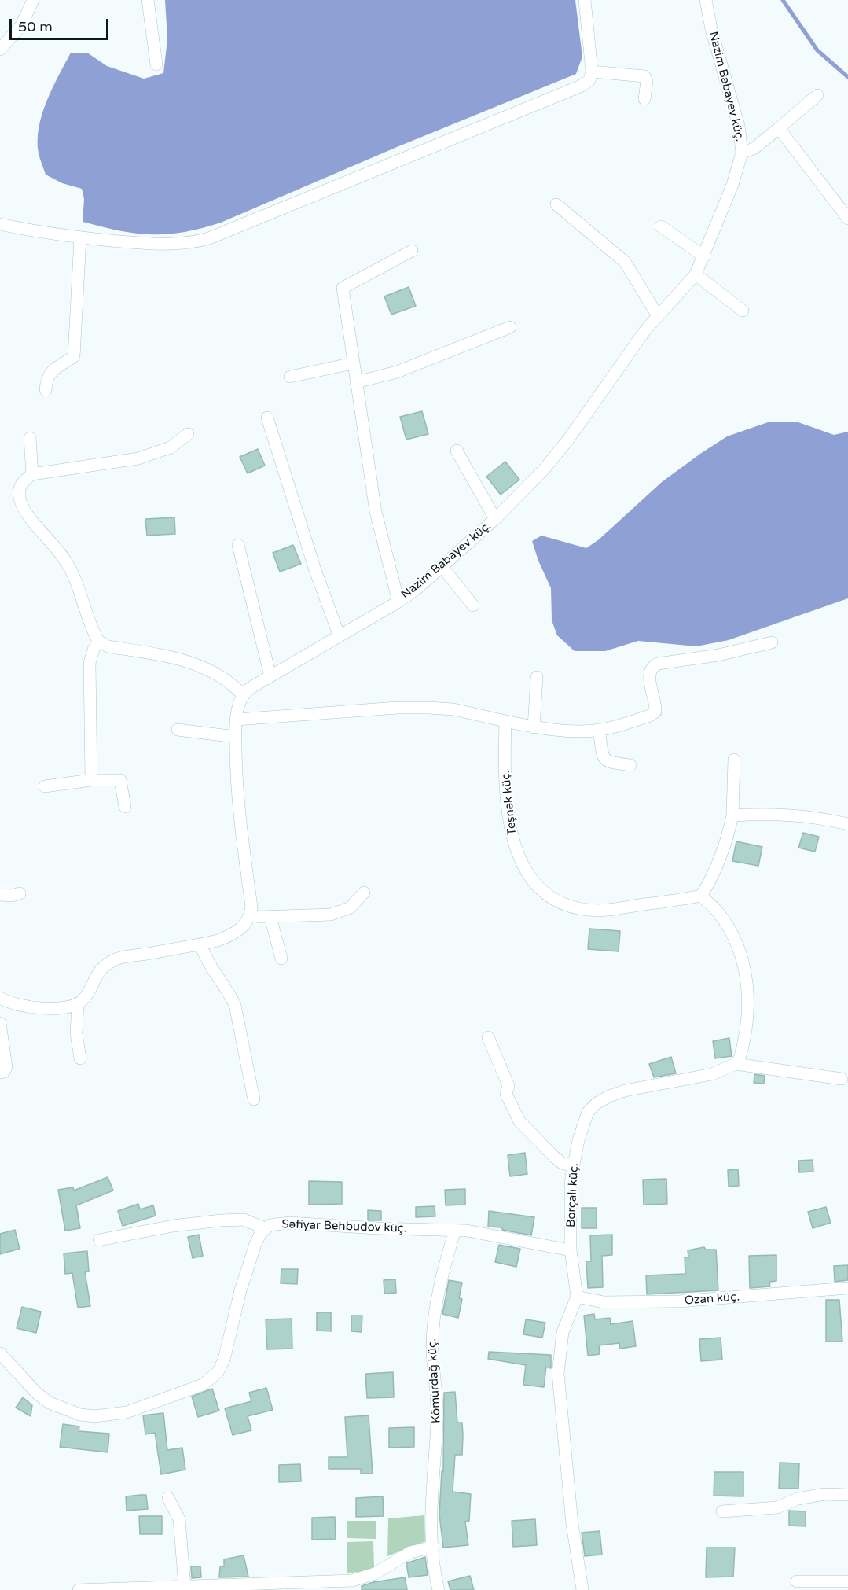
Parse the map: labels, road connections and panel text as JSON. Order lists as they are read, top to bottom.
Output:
{
  "streets": {
    "street": [
      "Nazim Babayev küç.",
      "Teşnək küç.",
      "Borçalı küç.",
      "Səfiyar Behbudov küç.",
      "Ozan küç.",
      "Kömürdağ küç."
    ]
  },
  "crossings": [
    ["Borçalı küç.", "Səfiyar Behbudov küç."],
    ["Borçalı küç.", "Ozan küç."],
    ["Səfiyar Behbudov küç.", "Kömürdağ küç."]
  ],
  "scale_bar": "50 m"
}
